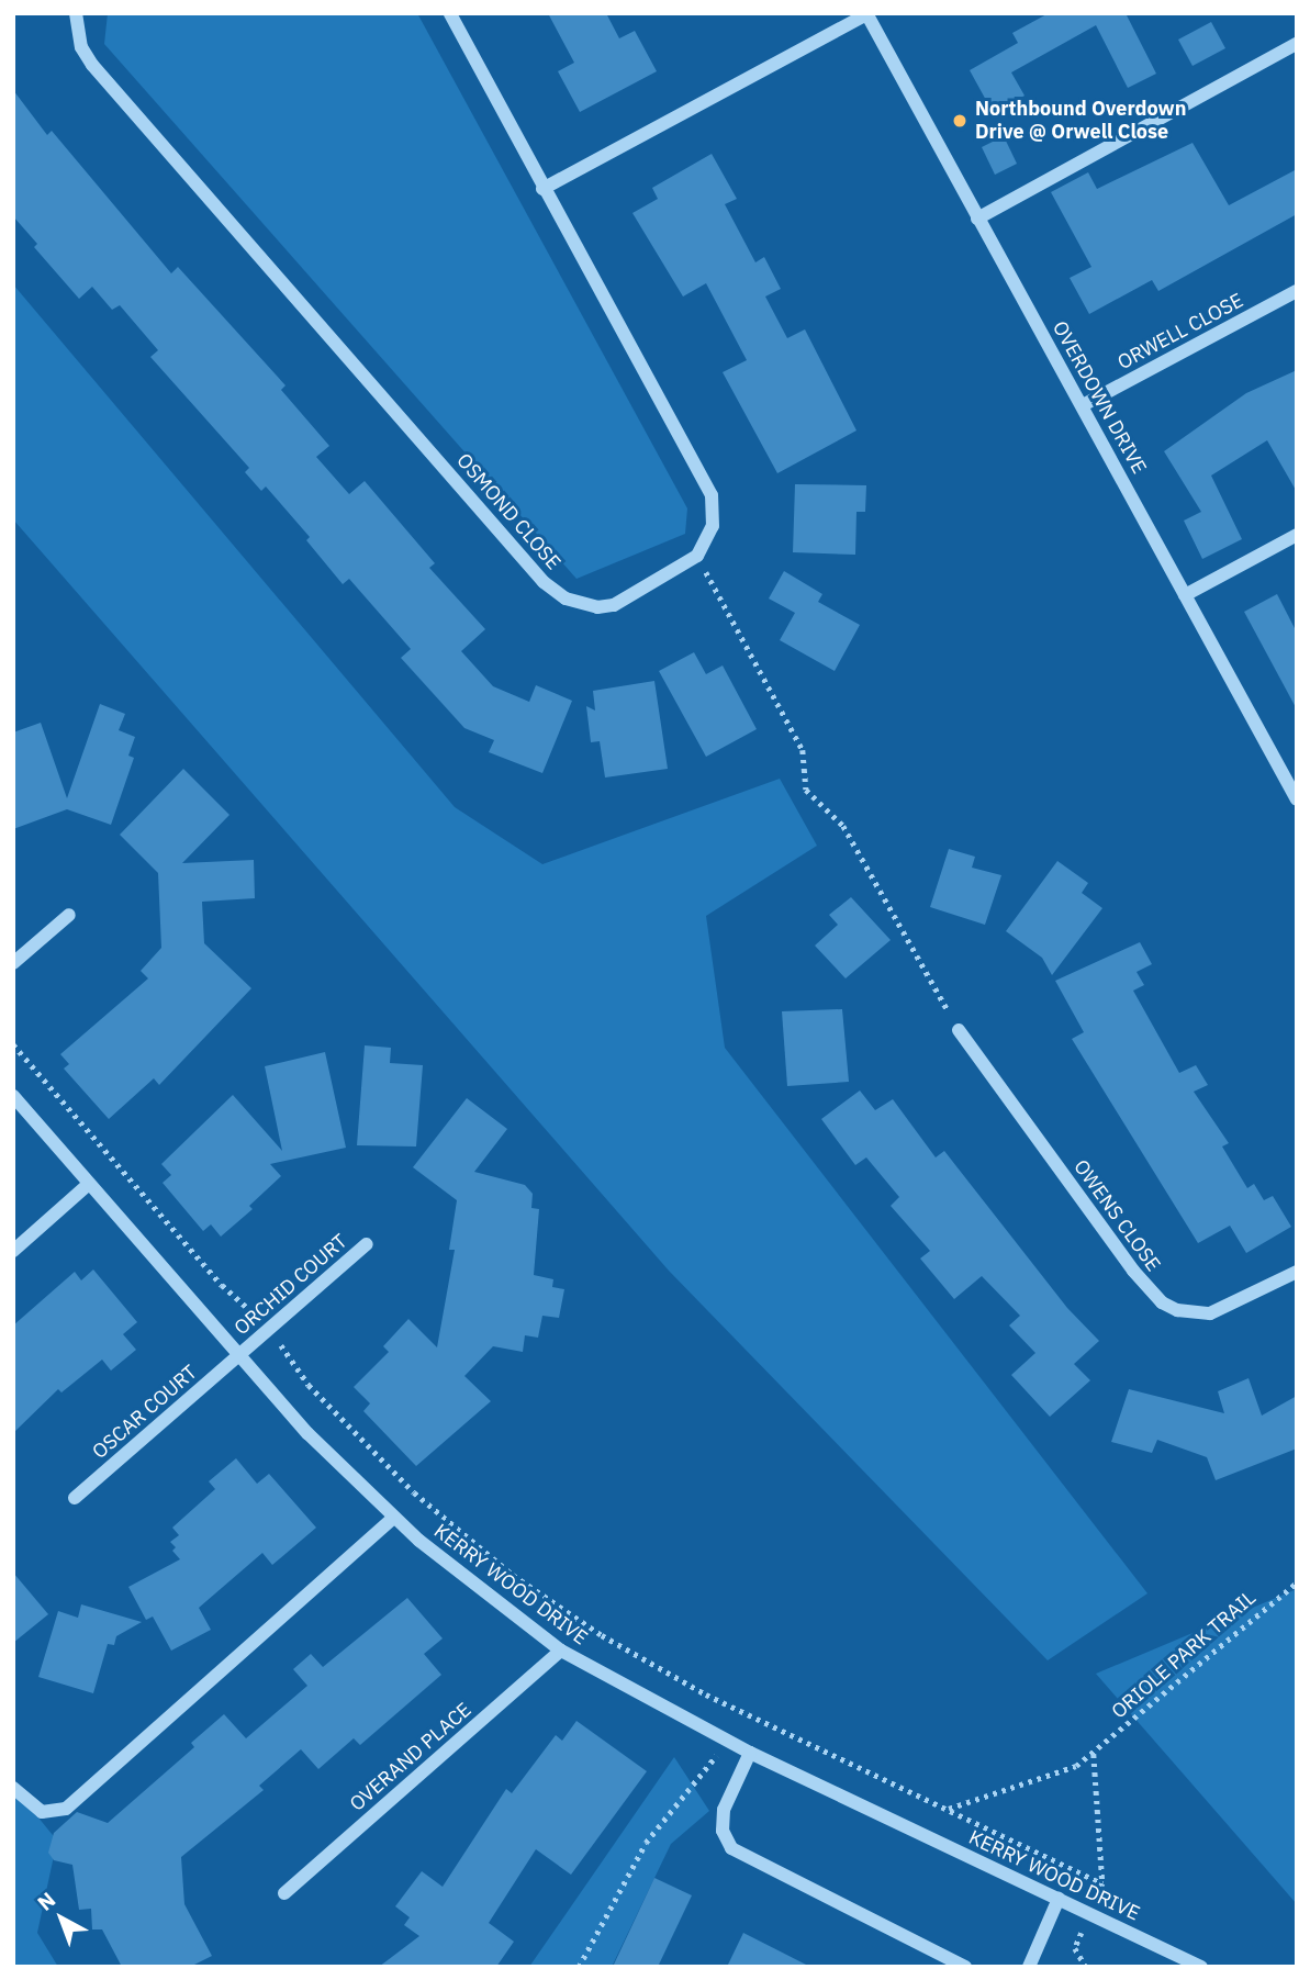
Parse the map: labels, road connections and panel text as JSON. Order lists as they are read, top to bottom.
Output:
{
  "streets": {
    "street": [
      "ORWELL CLOSE",
      "OVERDOWN DRIVE",
      "OSMOND CLOSE",
      "OWENS CLOSE",
      "ORCHID COURT",
      "OSCAR COURT",
      "KERRY WOOD DRIVE",
      "OVERAND PLACE"
    ],
    "path": ["ORIOLE PARK TRAIL"]
  },
  "crossings": [
    ["ORWELL CLOSE", "OVERDOWN DRIVE"],
    ["ORCHID COURT", "OSCAR COURT"],
    ["ORCHID COURT", "KERRY WOOD DRIVE"],
    ["OSCAR COURT", "KERRY WOOD DRIVE"],
    ["KERRY WOOD DRIVE", "OVERAND PLACE"]
  ],
  "places": ["Northbound Overdown Drive @ Orwell Close"],
  "north": "top left"
}
